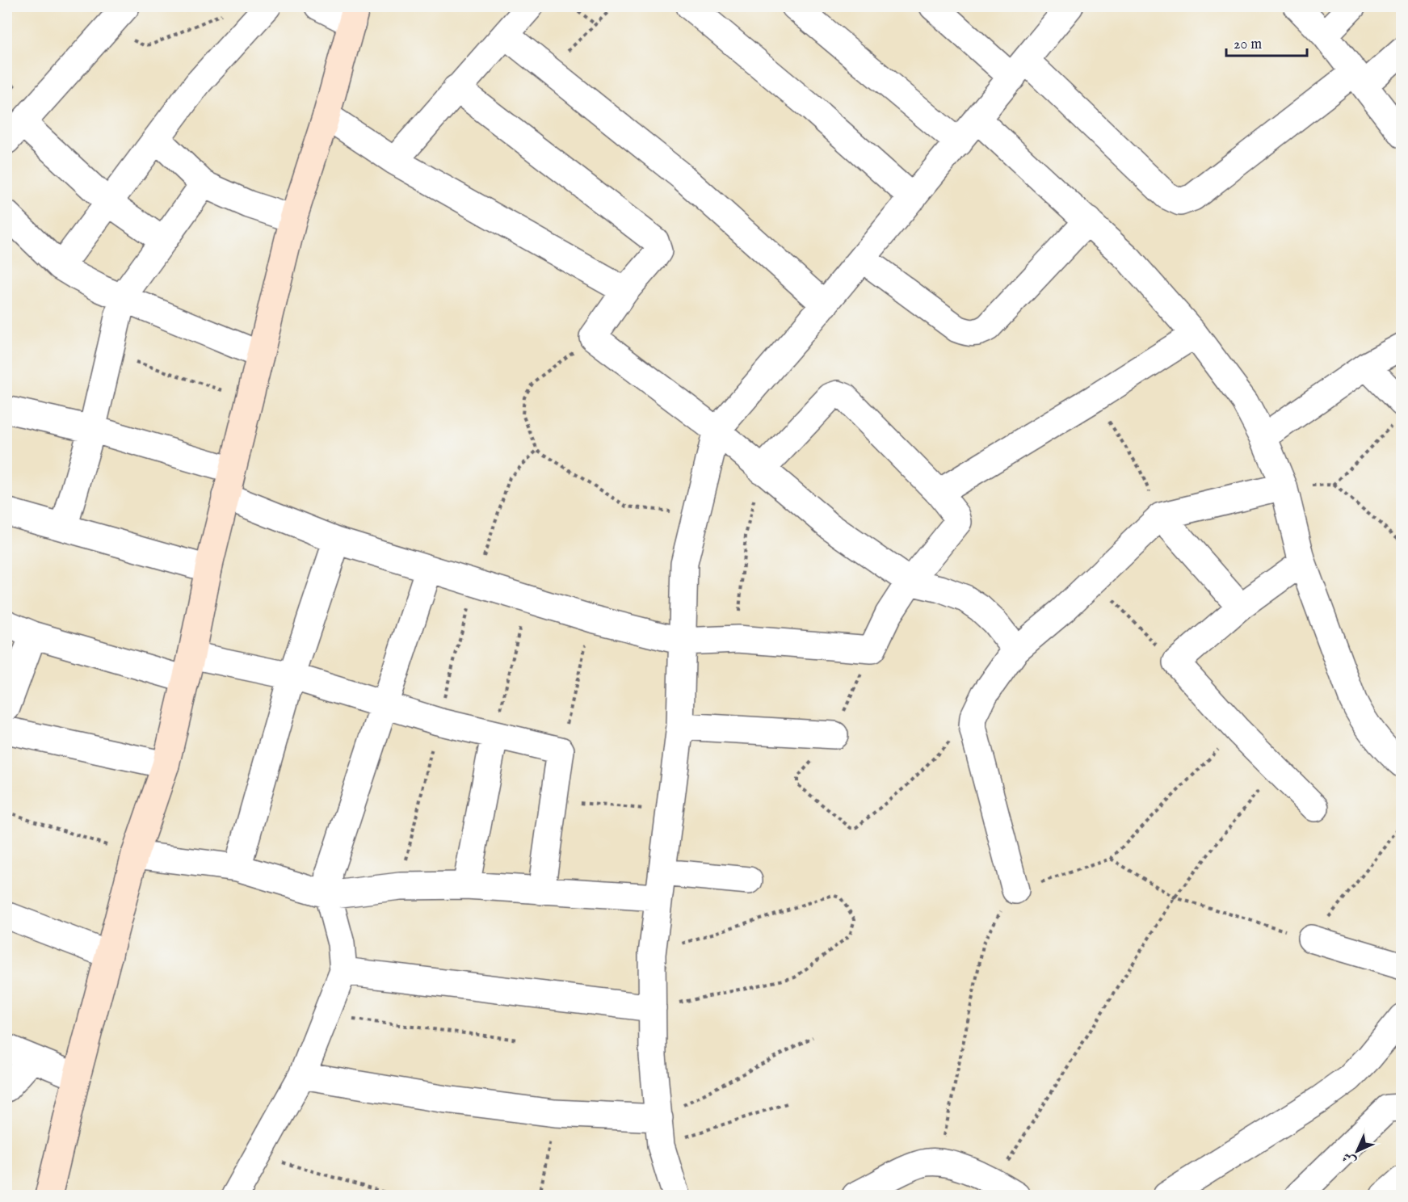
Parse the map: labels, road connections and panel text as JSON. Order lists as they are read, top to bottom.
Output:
{
  "scale_bar": "20 m",
  "north": "bottom left"
}
